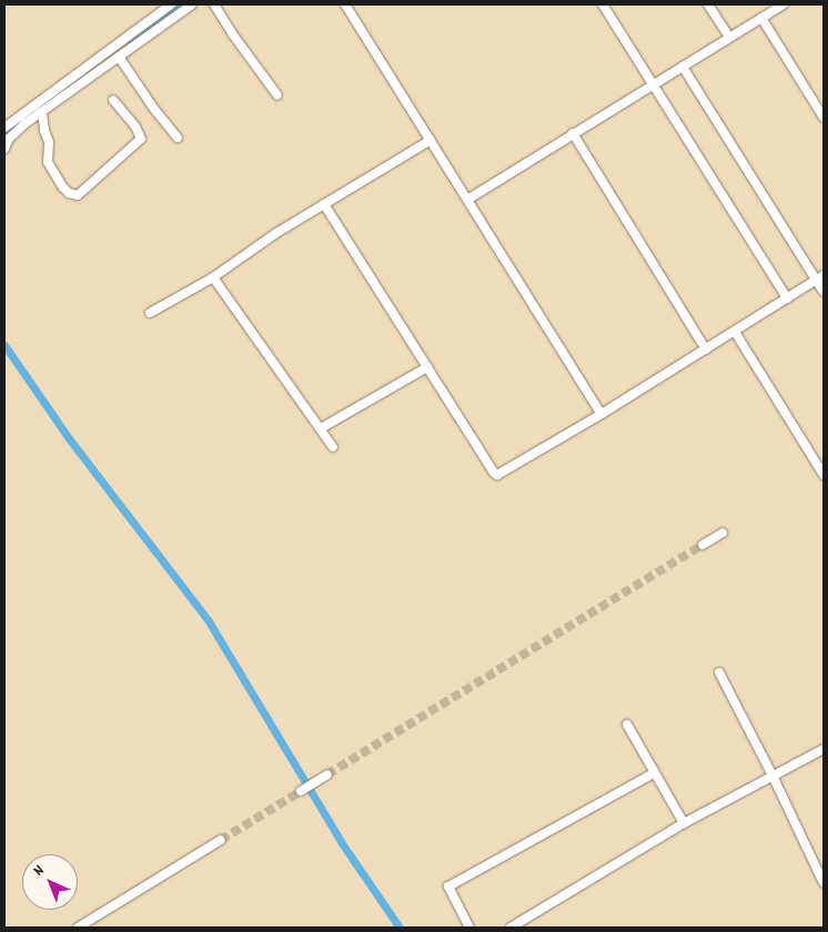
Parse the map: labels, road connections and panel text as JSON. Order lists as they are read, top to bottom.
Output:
{
  "north": "top left"
}
